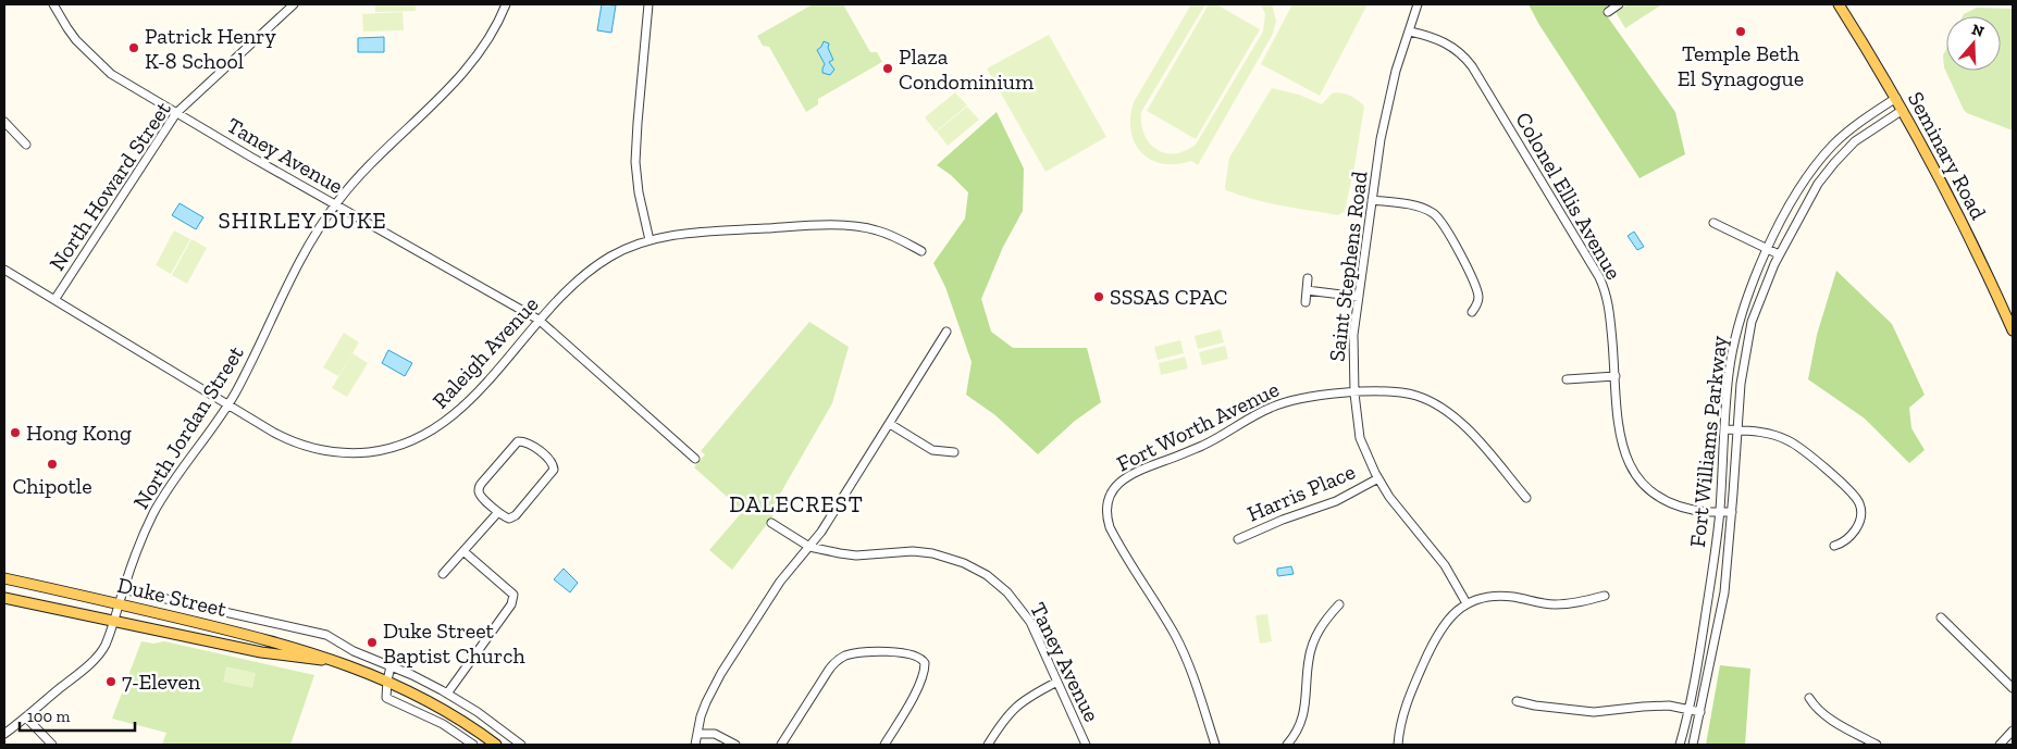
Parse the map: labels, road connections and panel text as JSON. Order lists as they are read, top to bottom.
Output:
{
  "streets": {
    "main road": ["Seminary Road", "Duke Street"],
    "street": [
      "Taney Avenue",
      "North Howard Street",
      "Colonel Ellis Avenue",
      "Saint Stephens Road",
      "Raleigh Avenue",
      "Fort Worth Avenue",
      "North Jordan Street",
      "Fort Williams Parkway",
      "Harris Place"
    ]
  },
  "crossings": [
    ["Taney Avenue", "North Howard Street"],
    ["Taney Avenue", "Raleigh Avenue"],
    ["Taney Avenue", "North Jordan Street"],
    ["Seminary Road", "Fort Williams Parkway"],
    ["North Howard Street", "Raleigh Avenue"],
    ["Colonel Ellis Avenue", "Saint Stephens Road"],
    ["Colonel Ellis Avenue", "Fort Williams Parkway"],
    ["Saint Stephens Road", "Fort Worth Avenue"],
    ["Saint Stephens Road", "Harris Place"],
    ["Raleigh Avenue", "North Jordan Street"],
    ["North Jordan Street", "Duke Street"]
  ],
  "districts": ["SHIRLEY DUKE", "DALECREST"],
  "places": [
    "Temple Beth El Synagogue",
    "Patrick Henry K-8 School",
    "Plaza Condominium",
    "SSSAS CPAC",
    "Hong Kong",
    "Chipotle",
    "Duke Street Baptist Church",
    "7-Eleven"
  ],
  "scale_bar": "100 m",
  "north": "top"
}
